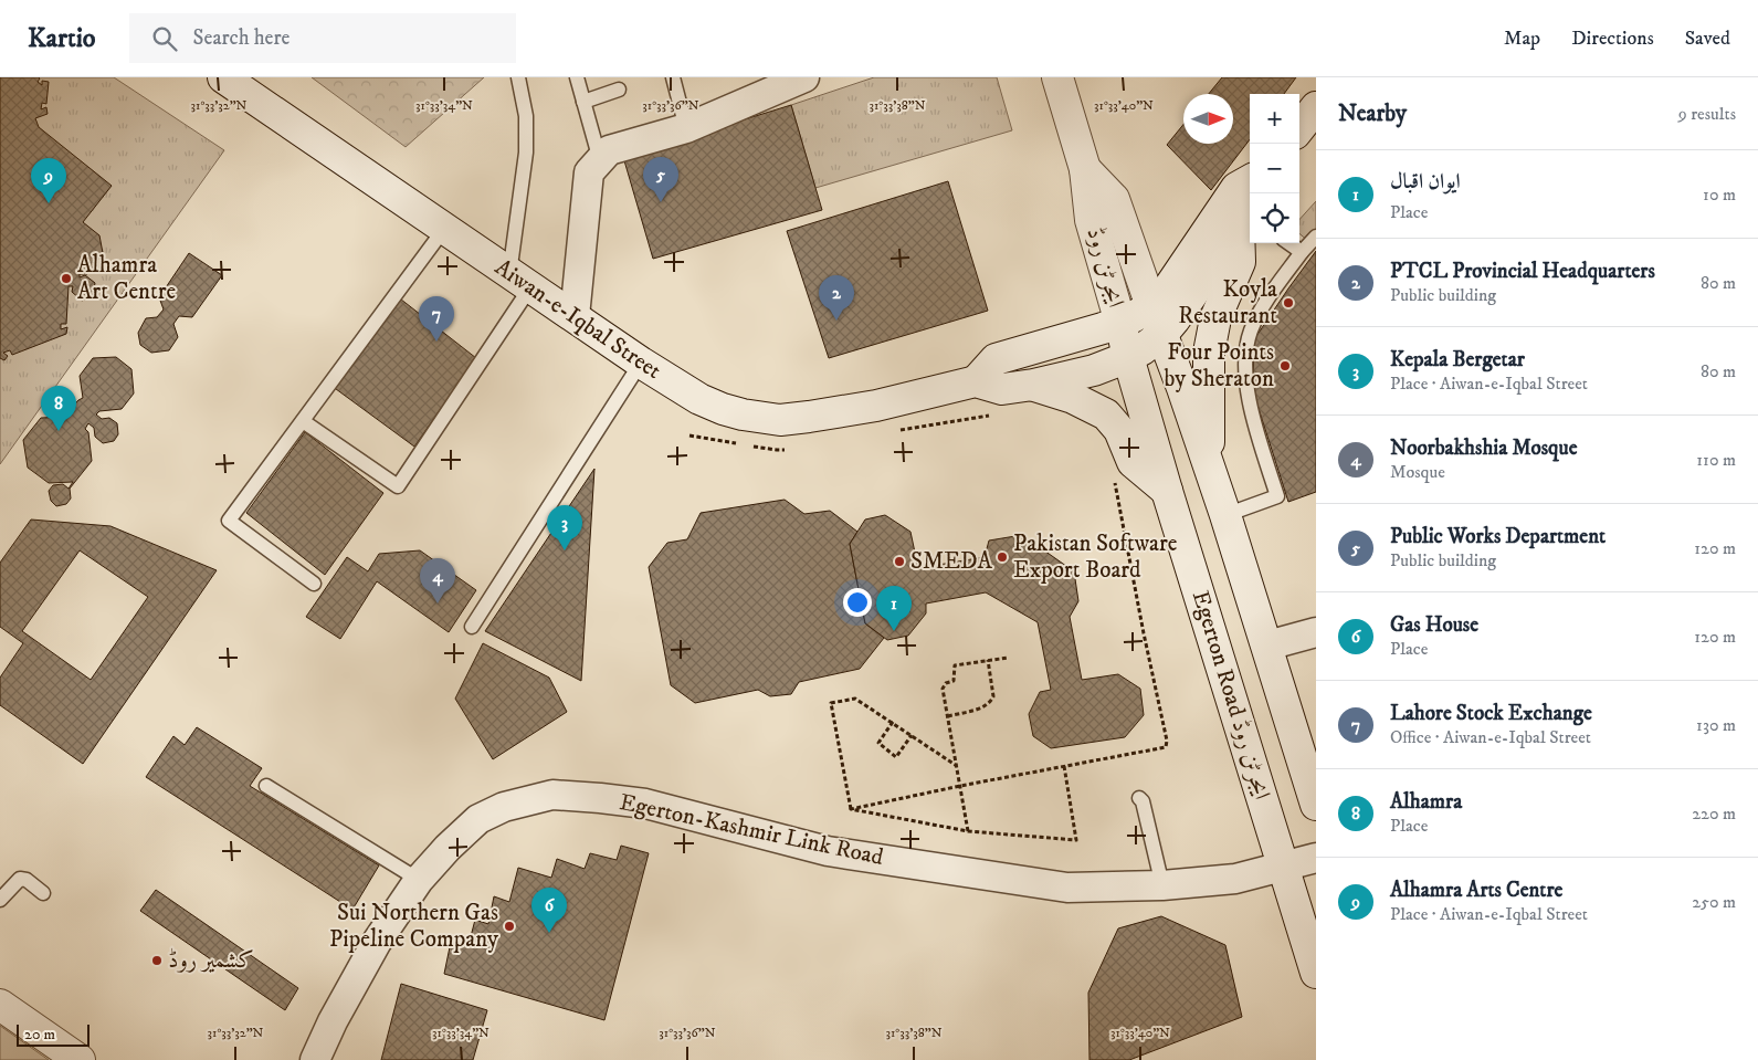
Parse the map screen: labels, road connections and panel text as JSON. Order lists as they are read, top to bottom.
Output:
{
  "streets": {
    "main road": ["ایجرٹن روڈ", "Aiwan-e-Iqbal Street", "Egerton Road ایجرٹن روڈ"],
    "street": ["Egerton-Kashmir Link Road"]
  },
  "crossings": [
    ["ایجرٹن روڈ", "Egerton Road ایجرٹن روڈ"],
    ["Egerton Road ایجرٹن روڈ", "Egerton-Kashmir Link Road"]
  ],
  "places": [
    "Alhamra Art Centre",
    "Koyla Restaurant",
    "Four Points by Sheraton",
    "Pakistan Software Export Board",
    "SMEDA",
    "Sui Northern Gas Pipeline Company",
    "کشمیر روڈ"
  ],
  "scale_bar": "20 m",
  "north": "right",
  "page": {
    "header": "Kartio",
    "search": "Search here",
    "nav": ["Map", "Directions", "Saved"],
    "heading": ["Nearby", "9 results"],
    "map_buttons": ["+", "−"],
    "list": [
      {
        "mark": "1",
        "name": "ایوان اقبال",
        "note": "Place",
        "value": "10 m"
      },
      {
        "mark": "2",
        "name": "PTCL Provincial Headquarters",
        "note": "Public building",
        "value": "80 m"
      },
      {
        "mark": "3",
        "name": "Kepala Bergetar",
        "note": "Place · Aiwan-e-Iqbal Street",
        "value": "80 m"
      },
      {
        "mark": "4",
        "name": "Noorbakhshia Mosque",
        "note": "Mosque",
        "value": "110 m"
      },
      {
        "mark": "5",
        "name": "Public Works Department",
        "note": "Public building",
        "value": "120 m"
      },
      {
        "mark": "6",
        "name": "Gas House",
        "note": "Place",
        "value": "120 m"
      },
      {
        "mark": "7",
        "name": "Lahore Stock Exchange",
        "note": "Office · Aiwan-e-Iqbal Street",
        "value": "130 m"
      },
      {
        "mark": "8",
        "name": "Alhamra",
        "note": "Place",
        "value": "220 m"
      },
      {
        "mark": "9",
        "name": "Alhamra Arts Centre",
        "note": "Place · Aiwan-e-Iqbal Street",
        "value": "250 m"
      }
    ],
    "pins": [
      "5",
      "9",
      "2",
      "7",
      "8",
      "3",
      "4",
      "1",
      "6"
    ],
    "scale": "20 m"
  },
  "coordinates": [
    "31°33'32\"N",
    "31°33'34\"N",
    "31°33'36\"N",
    "31°33'38\"N",
    "31°33'40\"N"
  ]
}
